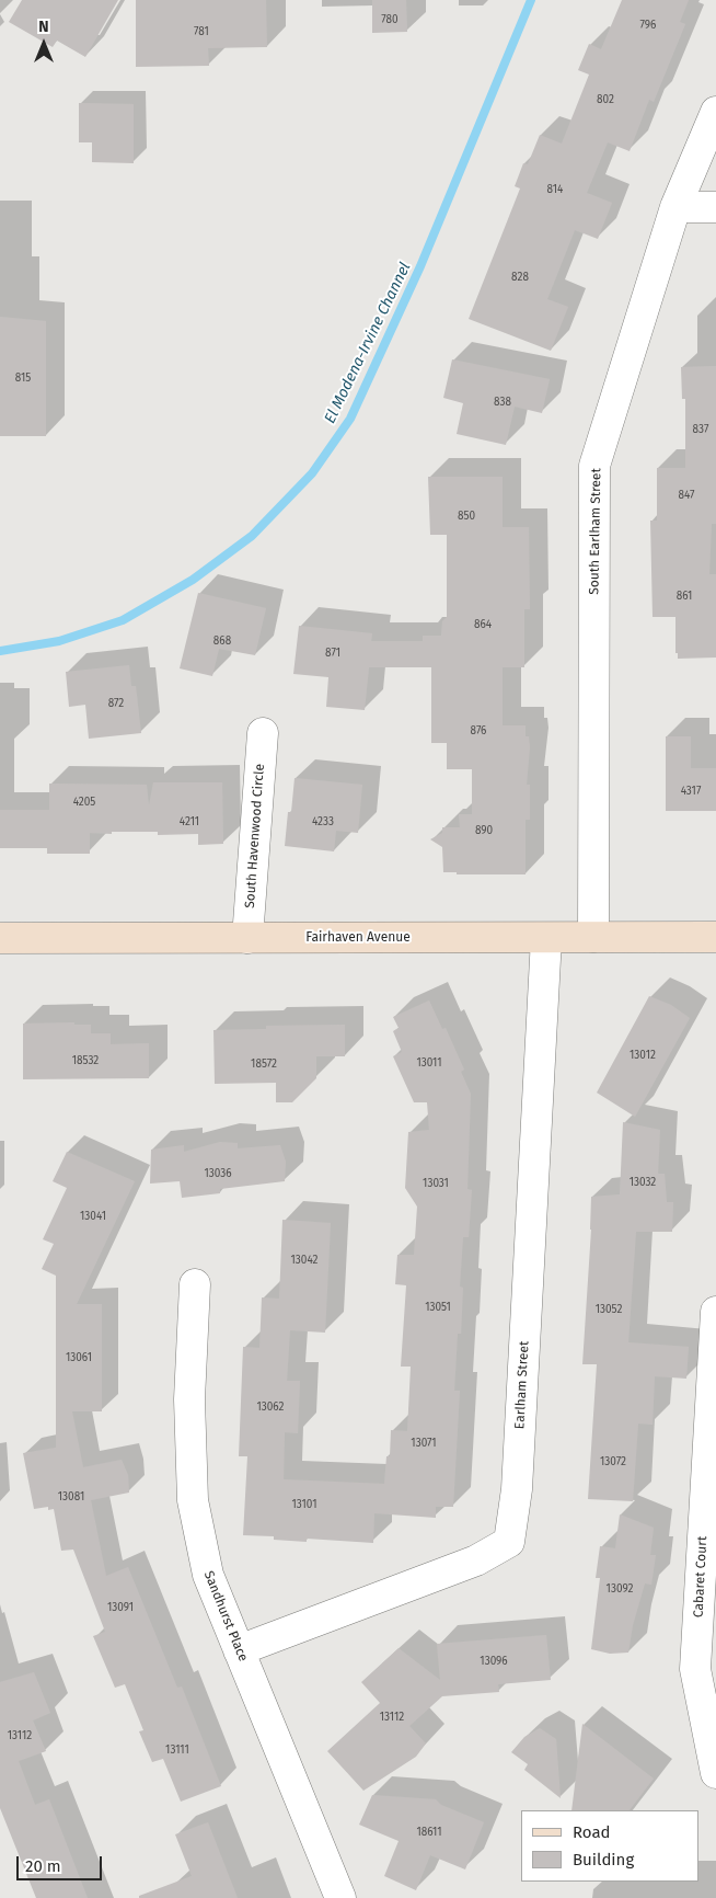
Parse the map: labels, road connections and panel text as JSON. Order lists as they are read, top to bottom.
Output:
{
  "streets": {
    "main road": ["Fairhaven Avenue"],
    "street": [
      "South Earlham Street",
      "South Havenwood Circle",
      "Earlham Street",
      "Cabaret Court",
      "Sandhurst Place"
    ]
  },
  "crossings": [
    ["South Earlham Street", "Fairhaven Avenue"],
    ["South Havenwood Circle", "Fairhaven Avenue"],
    ["Fairhaven Avenue", "Earlham Street"],
    ["Earlham Street", "Sandhurst Place"]
  ],
  "water": ["El Modena-Irvine Channel"],
  "house_numbers": [
    "780",
    "796",
    "781",
    "802",
    "814",
    "828",
    "815",
    "838",
    "837",
    "847",
    "850",
    "861",
    "864",
    "868",
    "871",
    "872",
    "876",
    "4317",
    "4205",
    "4211",
    "4233",
    "890",
    "13012",
    "18532",
    "13011",
    "18572",
    "13036",
    "13032",
    "13031",
    "13041",
    "13042",
    "13051",
    "13052",
    "13061",
    "13062",
    "13071",
    "13072",
    "13081",
    "13101",
    "13092",
    "13091",
    "13096",
    "13112",
    "13112",
    "13111",
    "18611"
  ],
  "legend": ["Road", "Building"],
  "scale_bar": "20 m",
  "north": "top"
}
